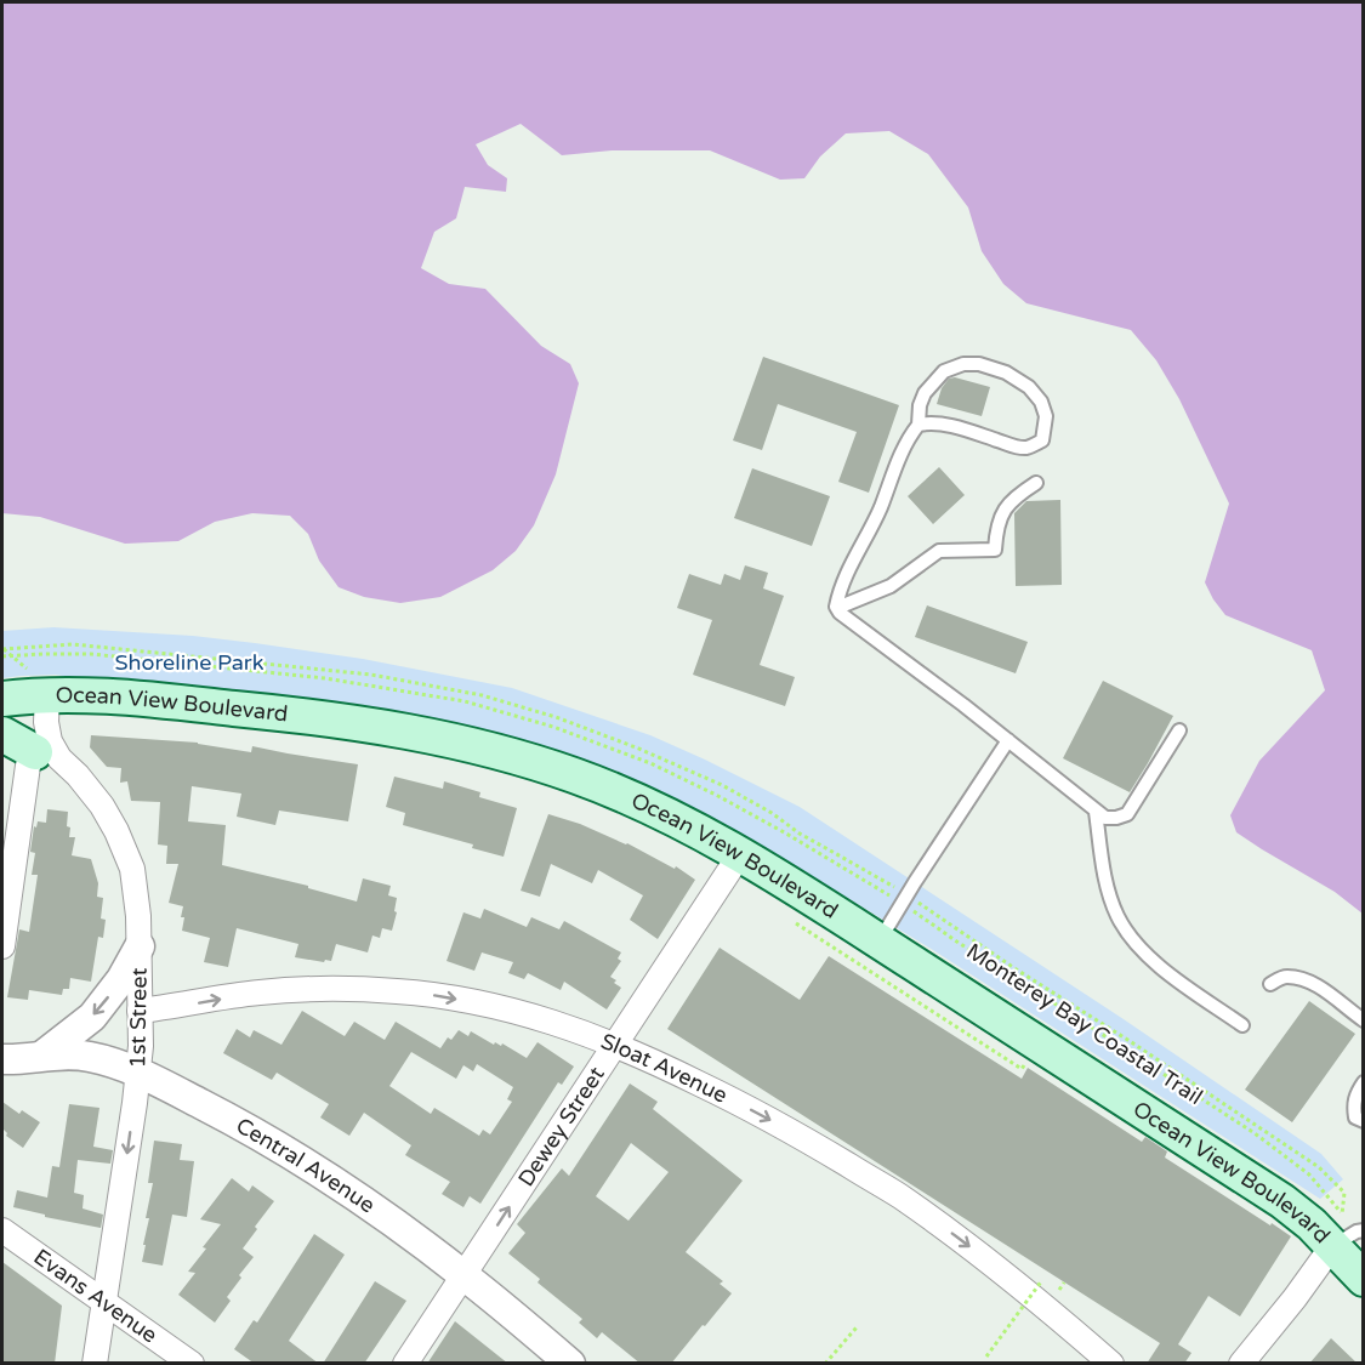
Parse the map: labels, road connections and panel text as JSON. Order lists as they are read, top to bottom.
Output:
{
  "streets": {
    "main road": ["Ocean View Boulevard"],
    "street": [
      "1st Street",
      "Sloat Avenue",
      "Dewey Street",
      "Central Avenue",
      "Evans Avenue"
    ],
    "path": ["Monterey Bay Coastal Trail"]
  },
  "crossings": [
    ["Ocean View Boulevard", "Monterey Bay Coastal Trail"],
    ["Ocean View Boulevard", "Dewey Street"],
    ["1st Street", "Sloat Avenue"],
    ["1st Street", "Central Avenue"],
    ["1st Street", "Evans Avenue"],
    ["Sloat Avenue", "Dewey Street"],
    ["Dewey Street", "Central Avenue"]
  ],
  "one_way": ["1st Street", "Sloat Avenue", "Dewey Street"],
  "parks": ["Shoreline Park"]
}
